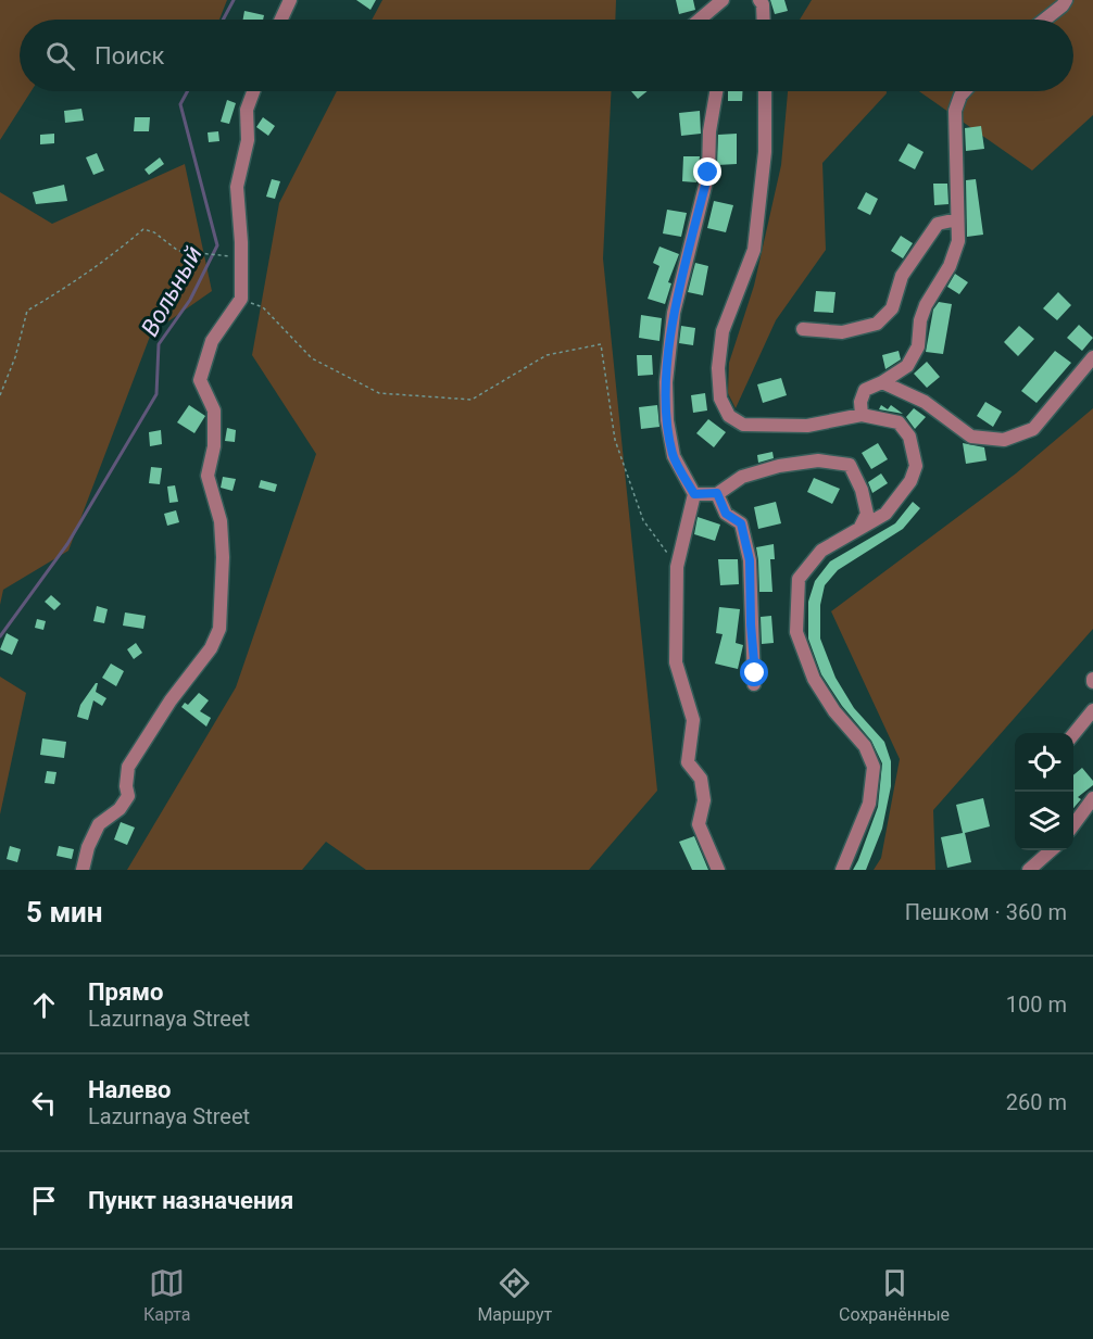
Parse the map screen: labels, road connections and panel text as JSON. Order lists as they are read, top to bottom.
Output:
{
  "water": ["Вольный"],
  "page": {
    "search": "Поиск",
    "heading": ["5 мин", "Пешком · 360 m"],
    "list": [
      ["Прямо", "Lazurnaya Street", "100 m"],
      ["Налево", "Lazurnaya Street", "260 m"],
      "Пункт назначения"
    ],
    "nav": ["Карта", "Маршрут", "Сохранённые"]
  }
}
